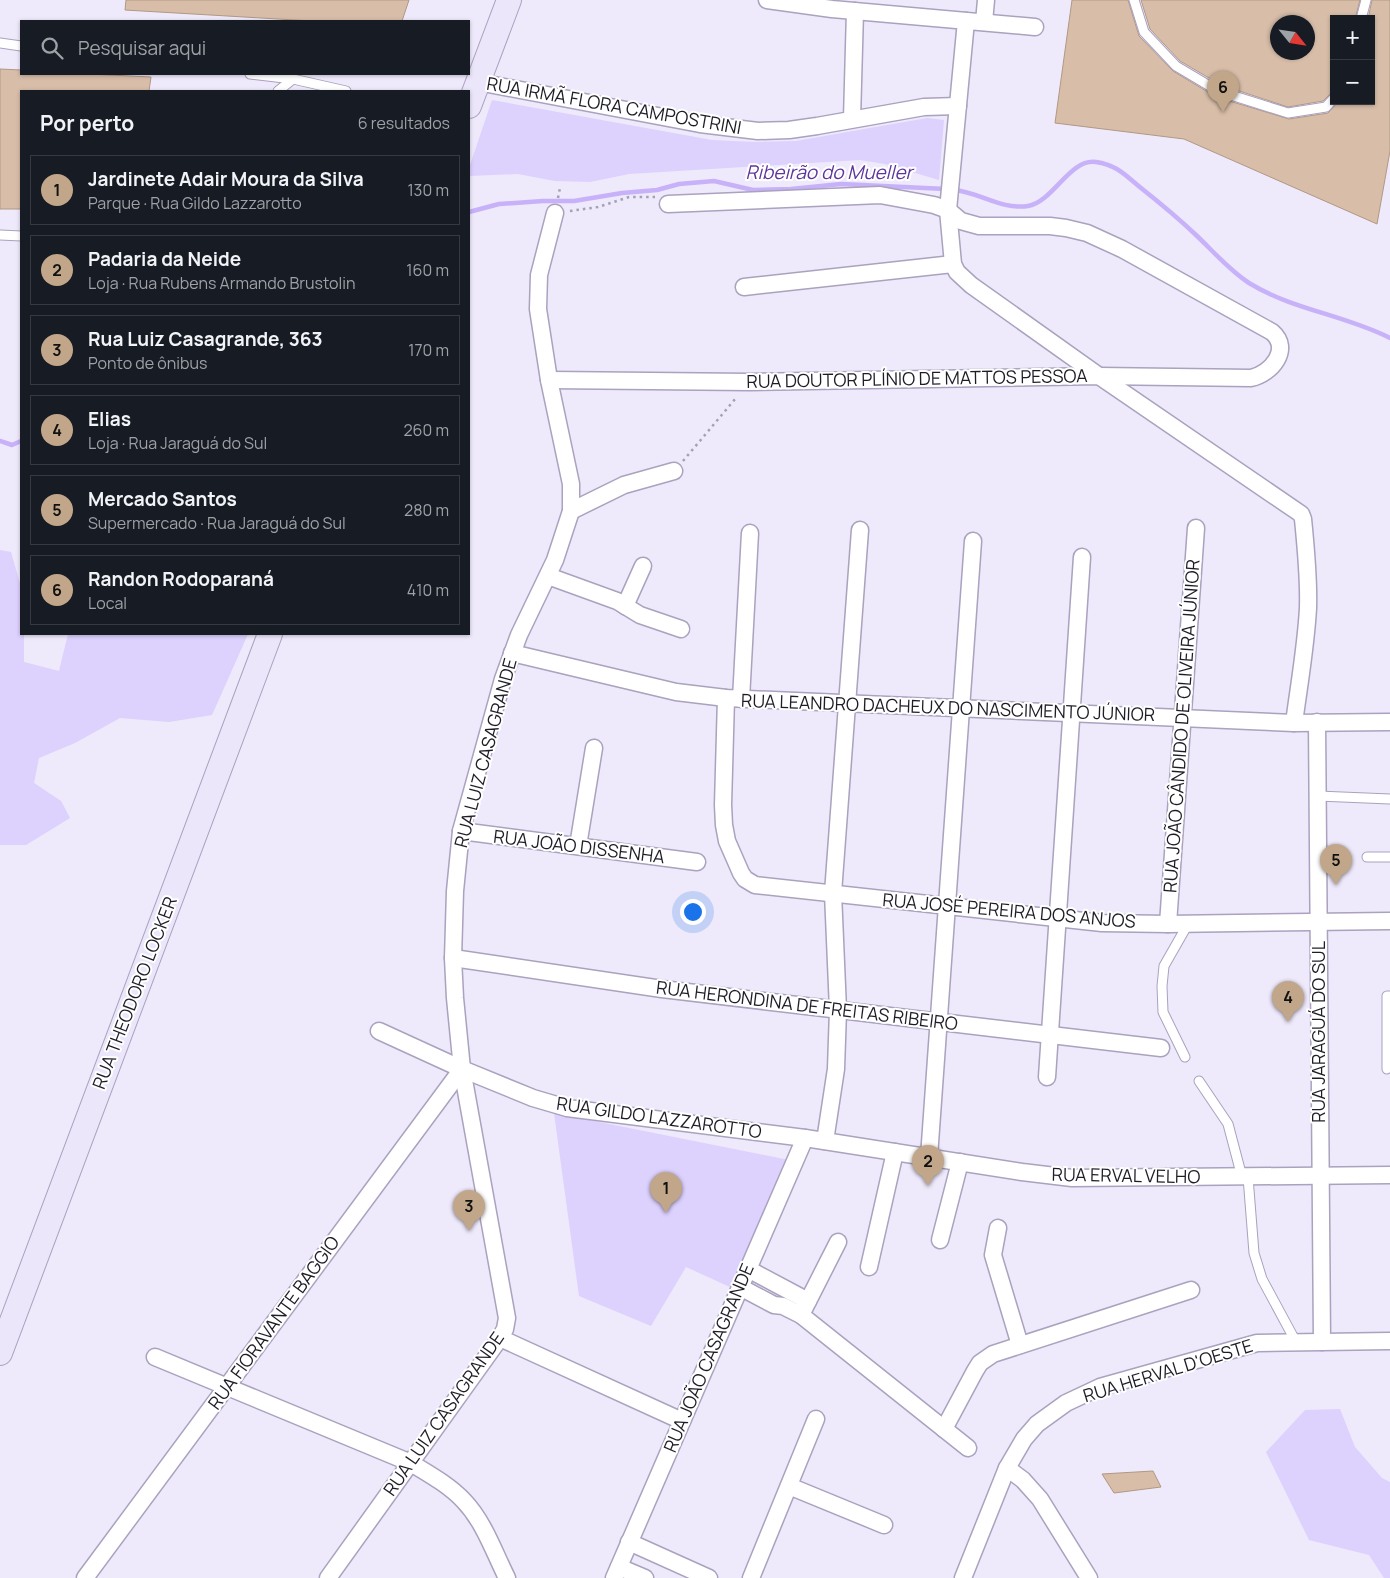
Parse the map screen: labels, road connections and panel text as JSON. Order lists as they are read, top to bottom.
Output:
{
  "streets": {
    "main road": ["RUA THEODORO LOCKER"],
    "street": [
      "RUA IRMÃ FLORA CAMPOSTRINI",
      "RUA DOUTOR PLÍNIO DE MATTOS PESSOA",
      "RUA LEANDRO DACHEUX DO NASCIMENTO JÚNIOR",
      "RUA JOÃO CÂNDIDO DE OLIVEIRA JÚNIOR",
      "RUA LUIZ CASAGRANDE",
      "RUA JOÃO DISSENHA",
      "RUA JOSÉ PEREIRA DOS ANJOS",
      "RUA HERONDINA DE FREITAS RIBEIRO",
      "RUA JARAGUÁ DO SUL",
      "RUA GILDO LAZZAROTTO",
      "RUA ERVAL VELHO",
      "RUA FIORAVANTE BAGGIO",
      "RUA JOÃO CASAGRANDE",
      "RUA HERVAL D'OESTE"
    ]
  },
  "crossings": [
    ["RUA DOUTOR PLÍNIO DE MATTOS PESSOA", "RUA LUIZ CASAGRANDE"],
    ["RUA LEANDRO DACHEUX DO NASCIMENTO JÚNIOR", "RUA JOÃO CÂNDIDO DE OLIVEIRA JÚNIOR"],
    ["RUA LEANDRO DACHEUX DO NASCIMENTO JÚNIOR", "RUA LUIZ CASAGRANDE"],
    ["RUA LEANDRO DACHEUX DO NASCIMENTO JÚNIOR", "RUA JOSÉ PEREIRA DOS ANJOS"],
    ["RUA LEANDRO DACHEUX DO NASCIMENTO JÚNIOR", "RUA JARAGUÁ DO SUL"],
    ["RUA JOÃO CÂNDIDO DE OLIVEIRA JÚNIOR", "RUA JOSÉ PEREIRA DOS ANJOS"],
    ["RUA LUIZ CASAGRANDE", "RUA JOÃO DISSENHA"],
    ["RUA LUIZ CASAGRANDE", "RUA HERONDINA DE FREITAS RIBEIRO"],
    ["RUA LUIZ CASAGRANDE", "RUA GILDO LAZZAROTTO"],
    ["RUA LUIZ CASAGRANDE", "RUA FIORAVANTE BAGGIO"],
    ["RUA JOSÉ PEREIRA DOS ANJOS", "RUA JARAGUÁ DO SUL"],
    ["RUA JARAGUÁ DO SUL", "RUA ERVAL VELHO"],
    ["RUA JARAGUÁ DO SUL", "RUA HERVAL D'OESTE"],
    ["RUA GILDO LAZZAROTTO", "RUA ERVAL VELHO"],
    ["RUA GILDO LAZZAROTTO", "RUA FIORAVANTE BAGGIO"],
    ["RUA GILDO LAZZAROTTO", "RUA JOÃO CASAGRANDE"],
    ["RUA ERVAL VELHO", "RUA JOÃO CASAGRANDE"]
  ],
  "water": ["Ribeirão do Mueller"],
  "north": "bottom right",
  "page": {
    "map_buttons": ["+", "−"],
    "search": "Pesquisar aqui",
    "pins": [
      "6",
      "5",
      "4",
      "2",
      "1",
      "3"
    ],
    "heading": ["Por perto", "6 resultados"],
    "list": [
      {
        "mark": "1",
        "name": "Jardinete Adair Moura da Silva",
        "note": "Parque · Rua Gildo Lazzarotto",
        "value": "130 m"
      },
      {
        "mark": "2",
        "name": "Padaria da Neide",
        "note": "Loja · Rua Rubens Armando Brustolin",
        "value": "160 m"
      },
      {
        "mark": "3",
        "name": "Rua Luiz Casagrande, 363",
        "note": "Ponto de ônibus",
        "value": "170 m"
      },
      {
        "mark": "4",
        "name": "Elias",
        "note": "Loja · Rua Jaraguá do Sul",
        "value": "260 m"
      },
      {
        "mark": "5",
        "name": "Mercado Santos",
        "note": "Supermercado · Rua Jaraguá do Sul",
        "value": "280 m"
      },
      {
        "mark": "6",
        "name": "Randon Rodoparaná",
        "note": "Local",
        "value": "410 m"
      }
    ]
  }
}
